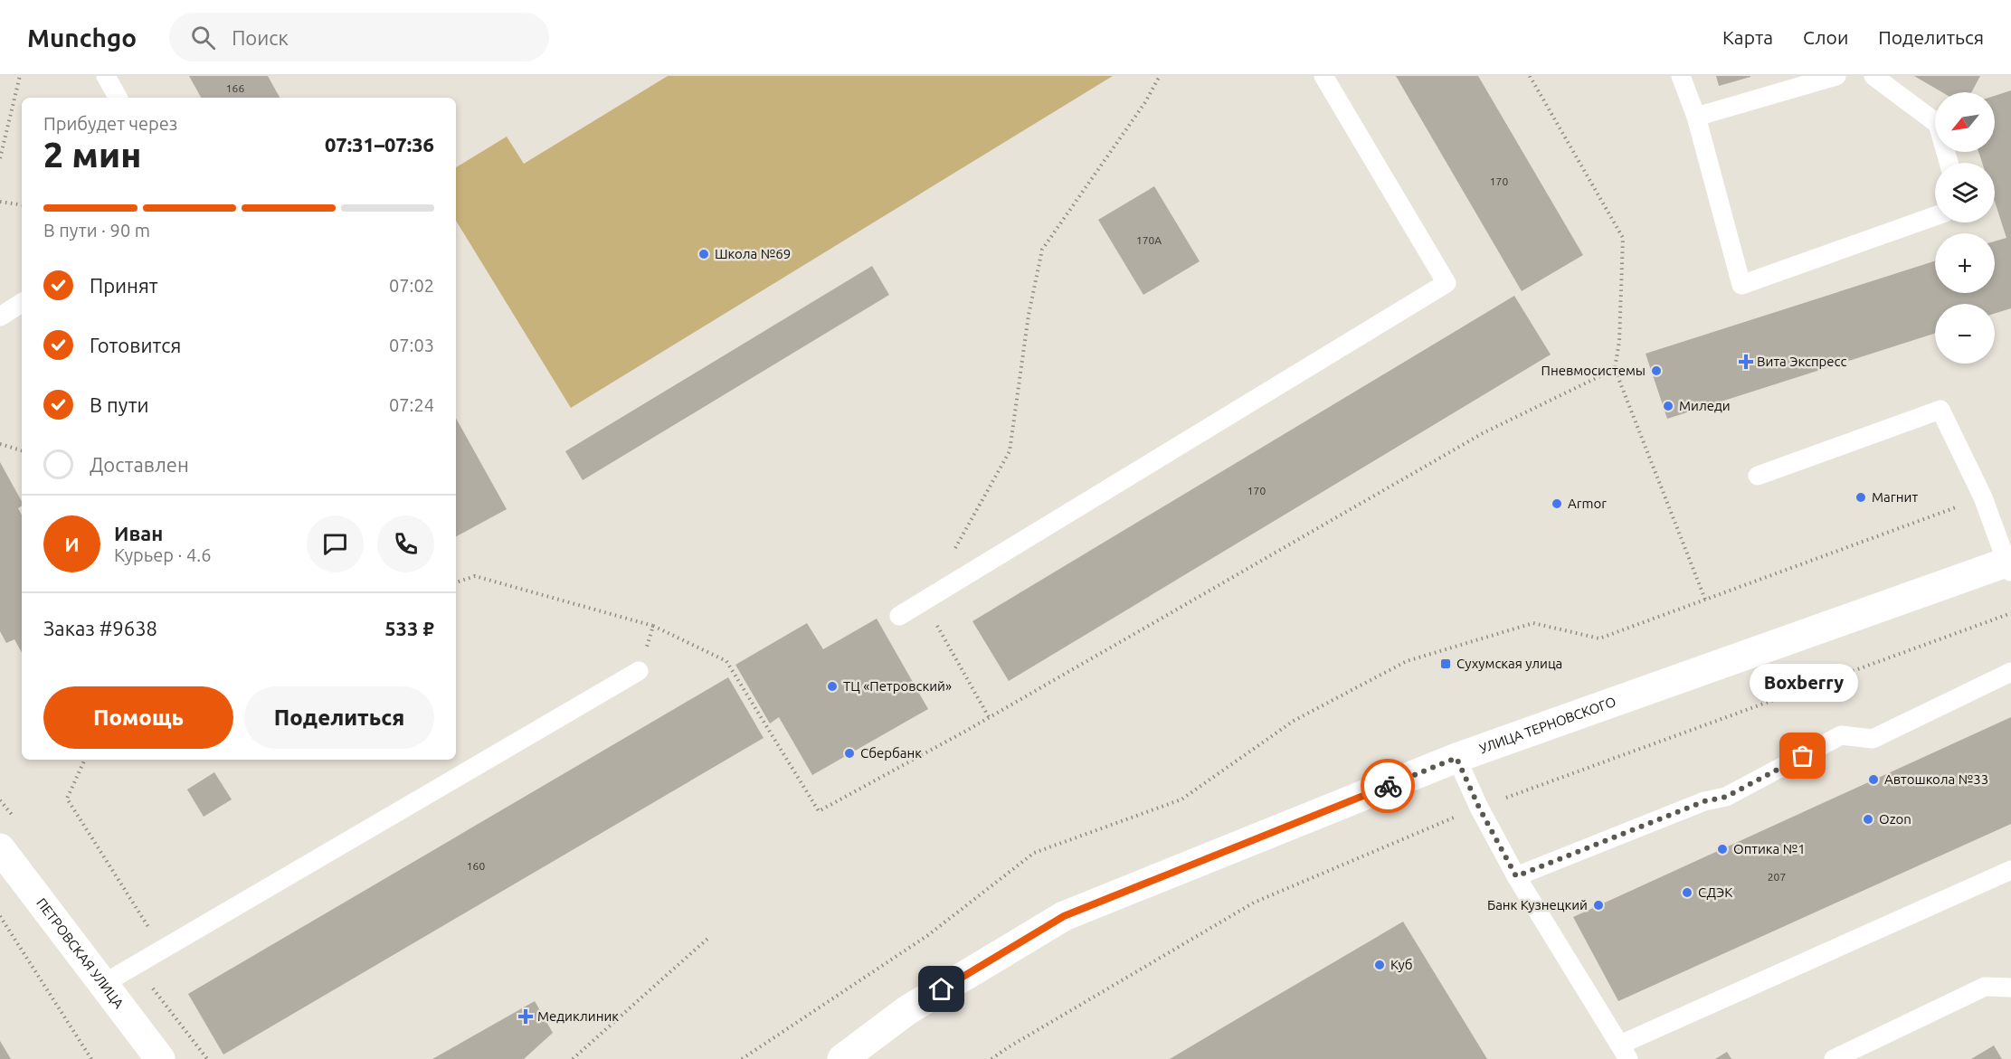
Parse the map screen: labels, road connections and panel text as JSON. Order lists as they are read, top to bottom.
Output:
{
  "streets": {
    "main road": ["УЛИЦА ТЕРНОВСКОГО", "ПЕТРОВСКАЯ УЛИЦА"]
  },
  "places": {
    "other": [
      "Школа №69",
      "Пневмосистемы",
      "Миледи",
      "Магнит",
      "Armor",
      "ТЦ «Петровский»",
      "Сбербанк",
      "Boxberry",
      "Автошкола №33",
      "Ozon",
      "Оптика №1",
      "СДЭК",
      "Банк Кузнецкий",
      "Куб"
    ],
    "health": ["Вита Экспресс", "Медиклиник"],
    "transit": ["Сухумская улица"]
  },
  "house_numbers": [
    "166",
    "170",
    "170А",
    "170",
    "160",
    "207"
  ],
  "north": "bottom left",
  "page": {
    "header": "Munchgo",
    "search": "Поиск",
    "nav": ["Карта", "Слои", "Поделиться"],
    "map_buttons": ["+", "−"],
    "heading": ["2 мин", "Прибудет через", "07:31–07:36"],
    "panel": [
      "Иван",
      "Курьер · 4.6",
      "Заказ #9638",
      "533 ₽"
    ],
    "bar": "В пути · 90 m",
    "list": [
      ["Принят", "07:02"],
      ["Готовится", "07:03"],
      ["В пути", "07:24"],
      "Доставлен"
    ],
    "round": "И",
    "bubble": "Boxberry",
    "buttons": ["Помощь", "Поделиться"]
  }
}
